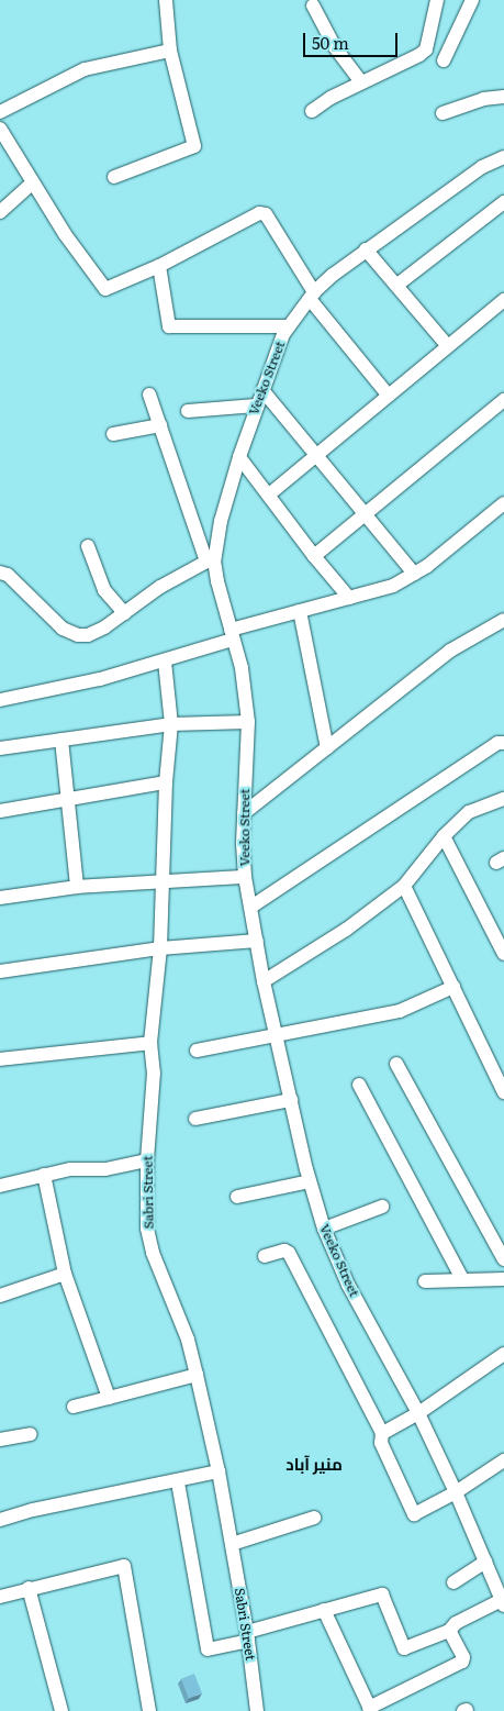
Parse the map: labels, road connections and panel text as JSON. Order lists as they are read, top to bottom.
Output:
{
  "streets": {
    "street": ["Veeko Street", "Sabri Street"]
  },
  "districts": ["منیر آباد"],
  "scale_bar": "50 m"
}
